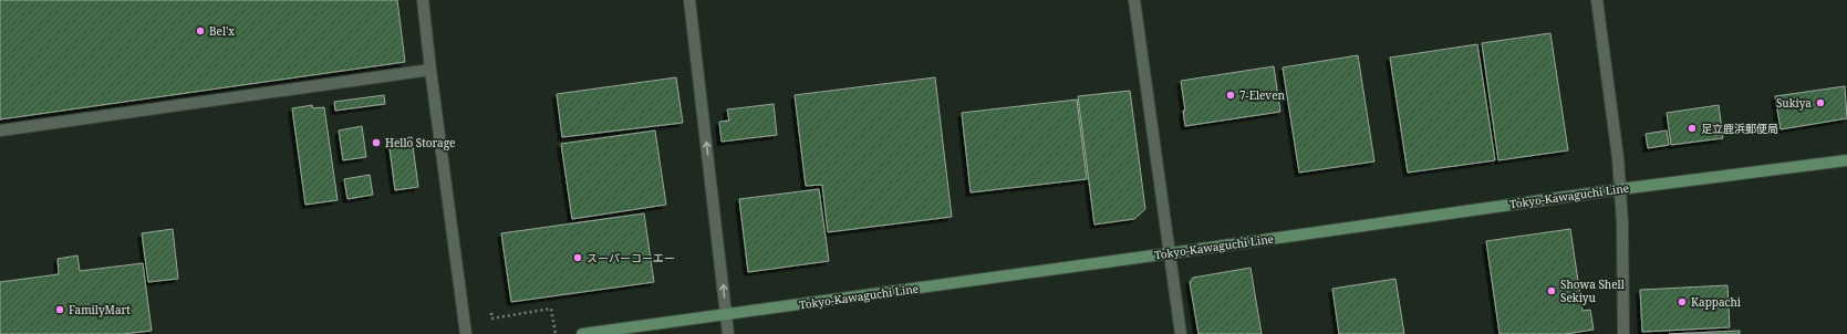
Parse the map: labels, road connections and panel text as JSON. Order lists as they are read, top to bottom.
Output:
{
  "streets": {
    "main road": ["Tokyo-Kawaguchi Line"]
  },
  "places": [
    "Bel'x",
    "7-Eleven",
    "Sukiya",
    "足立鹿浜郵便局",
    "Hello Storage",
    "スーパーコーエー",
    "Showa Shell Sekiyu",
    "Kappachi",
    "FamilyMart"
  ]
}
